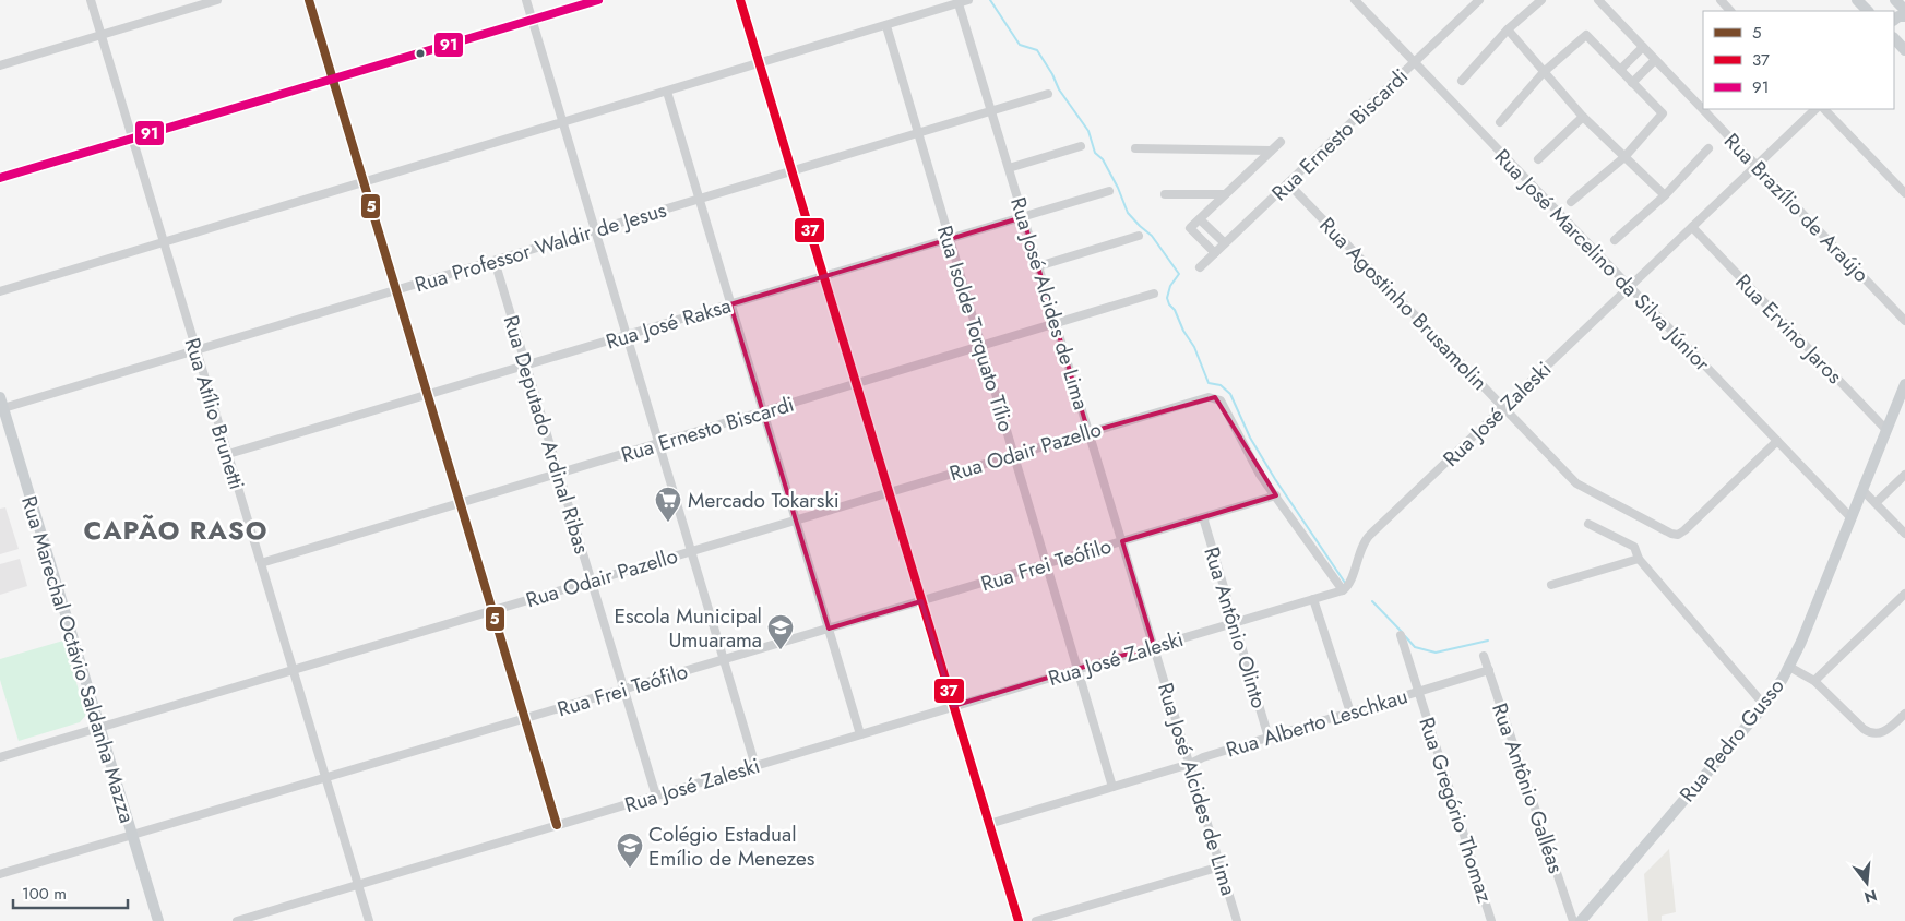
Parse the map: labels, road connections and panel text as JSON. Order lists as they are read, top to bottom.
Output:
{
  "streets": {
    "main road": ["Rua Marechal Octávio Saldanha Mazza", "Rua Pedro Gusso"],
    "street": [
      "Rua Ernesto Biscardi",
      "Rua Brazílio de Araújo",
      "Rua Professor Waldir de Jesus",
      "Rua José Marcelino da Silva Júnior",
      "Rua José Alcides de Lima",
      "Rua Agostinho Brusamolin",
      "Rua José Raksa",
      "Rua Isolde Torquato Tílio",
      "Rua Ervino Jaros",
      "Rua Atílio Brunetti",
      "Rua José Zaleski",
      "Rua Deputado Ardinal Ribas",
      "Rua Odair Pazello",
      "Rua Frei Teófilo",
      "Rua Antônio Olinto",
      "Rua Alberto Leschkau",
      "Rua Antônio Galléas",
      "Rua Gregório Thomaz"
    ]
  },
  "crossings": [
    ["Rua Ernesto Biscardi", "Rua José Marcelino da Silva Júnior"],
    ["Rua Ernesto Biscardi", "Rua José Alcides de Lima"],
    ["Rua Ernesto Biscardi", "Rua Agostinho Brusamolin"],
    ["Rua Ernesto Biscardi", "Rua Isolde Torquato Tílio"],
    ["Rua Ernesto Biscardi", "Rua Atílio Brunetti"],
    ["Rua Ernesto Biscardi", "Rua Deputado Ardinal Ribas"],
    ["Rua Brazílio de Araújo", "Rua José Zaleski"],
    ["Rua Professor Waldir de Jesus", "Rua José Alcides de Lima"],
    ["Rua Professor Waldir de Jesus", "Rua Isolde Torquato Tílio"],
    ["Rua Professor Waldir de Jesus", "Rua Atílio Brunetti"],
    ["Rua Professor Waldir de Jesus", "Rua Deputado Ardinal Ribas"],
    ["Rua Professor Waldir de Jesus", "Rua Marechal Octávio Saldanha Mazza"],
    ["Rua José Marcelino da Silva Júnior", "Rua Agostinho Brusamolin"],
    ["Rua José Marcelino da Silva Júnior", "Rua José Zaleski"],
    ["Rua José Marcelino da Silva Júnior", "Rua Pedro Gusso"],
    ["Rua José Alcides de Lima", "Rua José Raksa"],
    ["Rua José Alcides de Lima", "Rua José Zaleski"],
    ["Rua José Alcides de Lima", "Rua Odair Pazello"],
    ["Rua José Alcides de Lima", "Rua Frei Teófilo"],
    ["Rua José Alcides de Lima", "Rua Alberto Leschkau"],
    ["Rua Agostinho Brusamolin", "Rua José Zaleski"],
    ["Rua José Raksa", "Rua Isolde Torquato Tílio"],
    ["Rua José Raksa", "Rua Atílio Brunetti"],
    ["Rua José Raksa", "Rua Deputado Ardinal Ribas"],
    ["Rua Isolde Torquato Tílio", "Rua José Zaleski"],
    ["Rua Isolde Torquato Tílio", "Rua Odair Pazello"],
    ["Rua Isolde Torquato Tílio", "Rua Frei Teófilo"],
    ["Rua Isolde Torquato Tílio", "Rua Alberto Leschkau"],
    ["Rua Ervino Jaros", "Rua José Zaleski"],
    ["Rua Ervino Jaros", "Rua Pedro Gusso"],
    ["Rua Atílio Brunetti", "Rua José Zaleski"],
    ["Rua Atílio Brunetti", "Rua Odair Pazello"],
    ["Rua Atílio Brunetti", "Rua Frei Teófilo"],
    ["Rua José Zaleski", "Rua Deputado Ardinal Ribas"],
    ["Rua José Zaleski", "Rua Antônio Olinto"],
    ["Rua Deputado Ardinal Ribas", "Rua Odair Pazello"],
    ["Rua Deputado Ardinal Ribas", "Rua Frei Teófilo"],
    ["Rua Odair Pazello", "Rua Frei Teófilo"],
    ["Rua Odair Pazello", "Rua Marechal Octávio Saldanha Mazza"],
    ["Rua Frei Teófilo", "Rua Antônio Olinto"],
    ["Rua Frei Teófilo", "Rua Marechal Octávio Saldanha Mazza"],
    ["Rua Antônio Olinto", "Rua Alberto Leschkau"],
    ["Rua Alberto Leschkau", "Rua Antônio Galléas"],
    ["Rua Alberto Leschkau", "Rua Gregório Thomaz"]
  ],
  "districts": ["CAPÃO RASO"],
  "places": {
    "supermarket": ["Mercado Tokarski"],
    "school or university": ["Escola Municipal Umuarama", "Colégio Estadual Emílio de Menezes"]
  },
  "lines": ["transit line 5", "transit line 37", "transit line 91"],
  "legend": ["5", "37", "91"],
  "scale_bar": "100 m",
  "north": "bottom"
}
